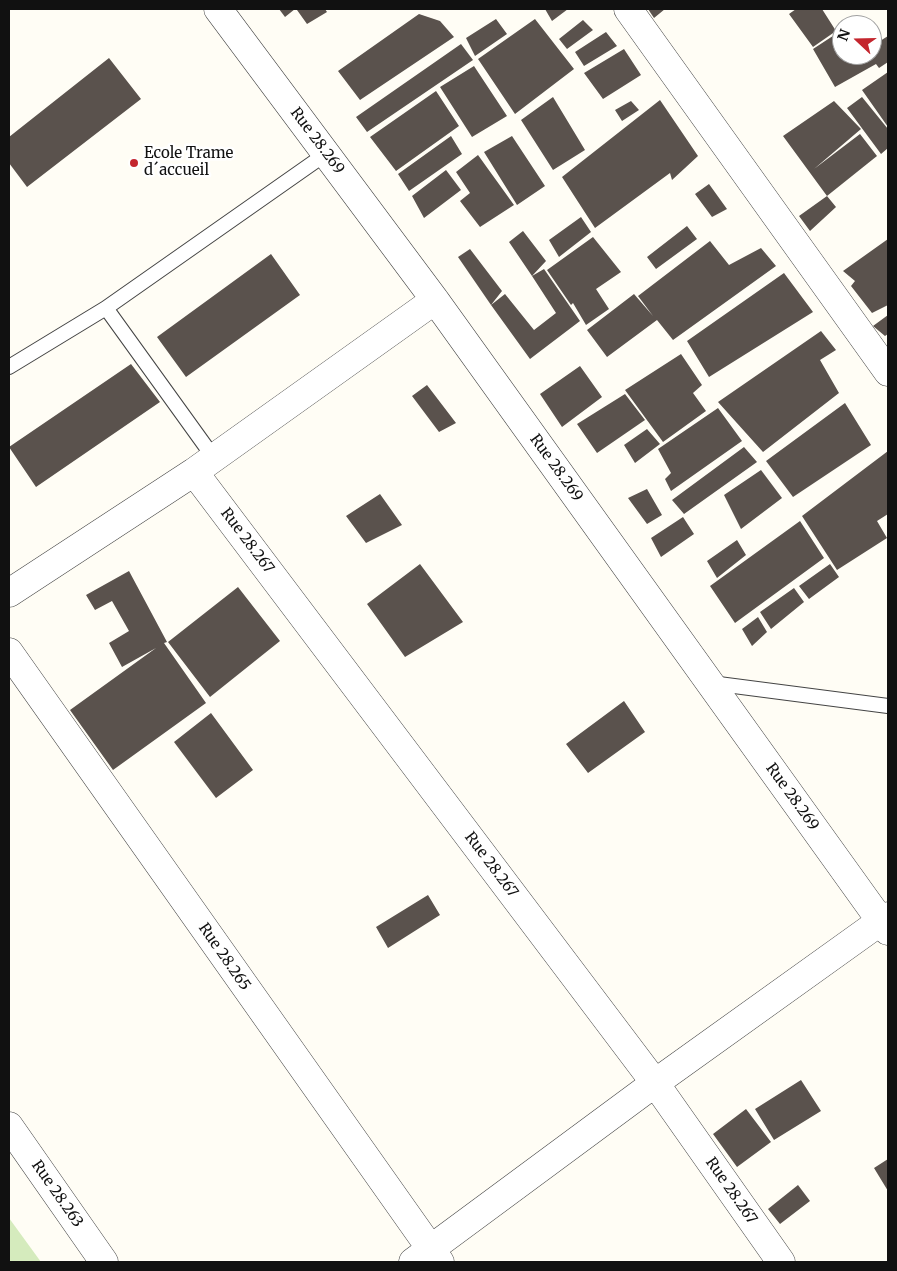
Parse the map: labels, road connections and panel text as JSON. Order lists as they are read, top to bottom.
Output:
{
  "streets": {
    "street": [
      "Rue 28.269",
      "Rue 28.267",
      "Rue 28.265",
      "Rue 28.263"
    ]
  },
  "places": ["Ecole Trame d´accueil"],
  "north": "left"
}
